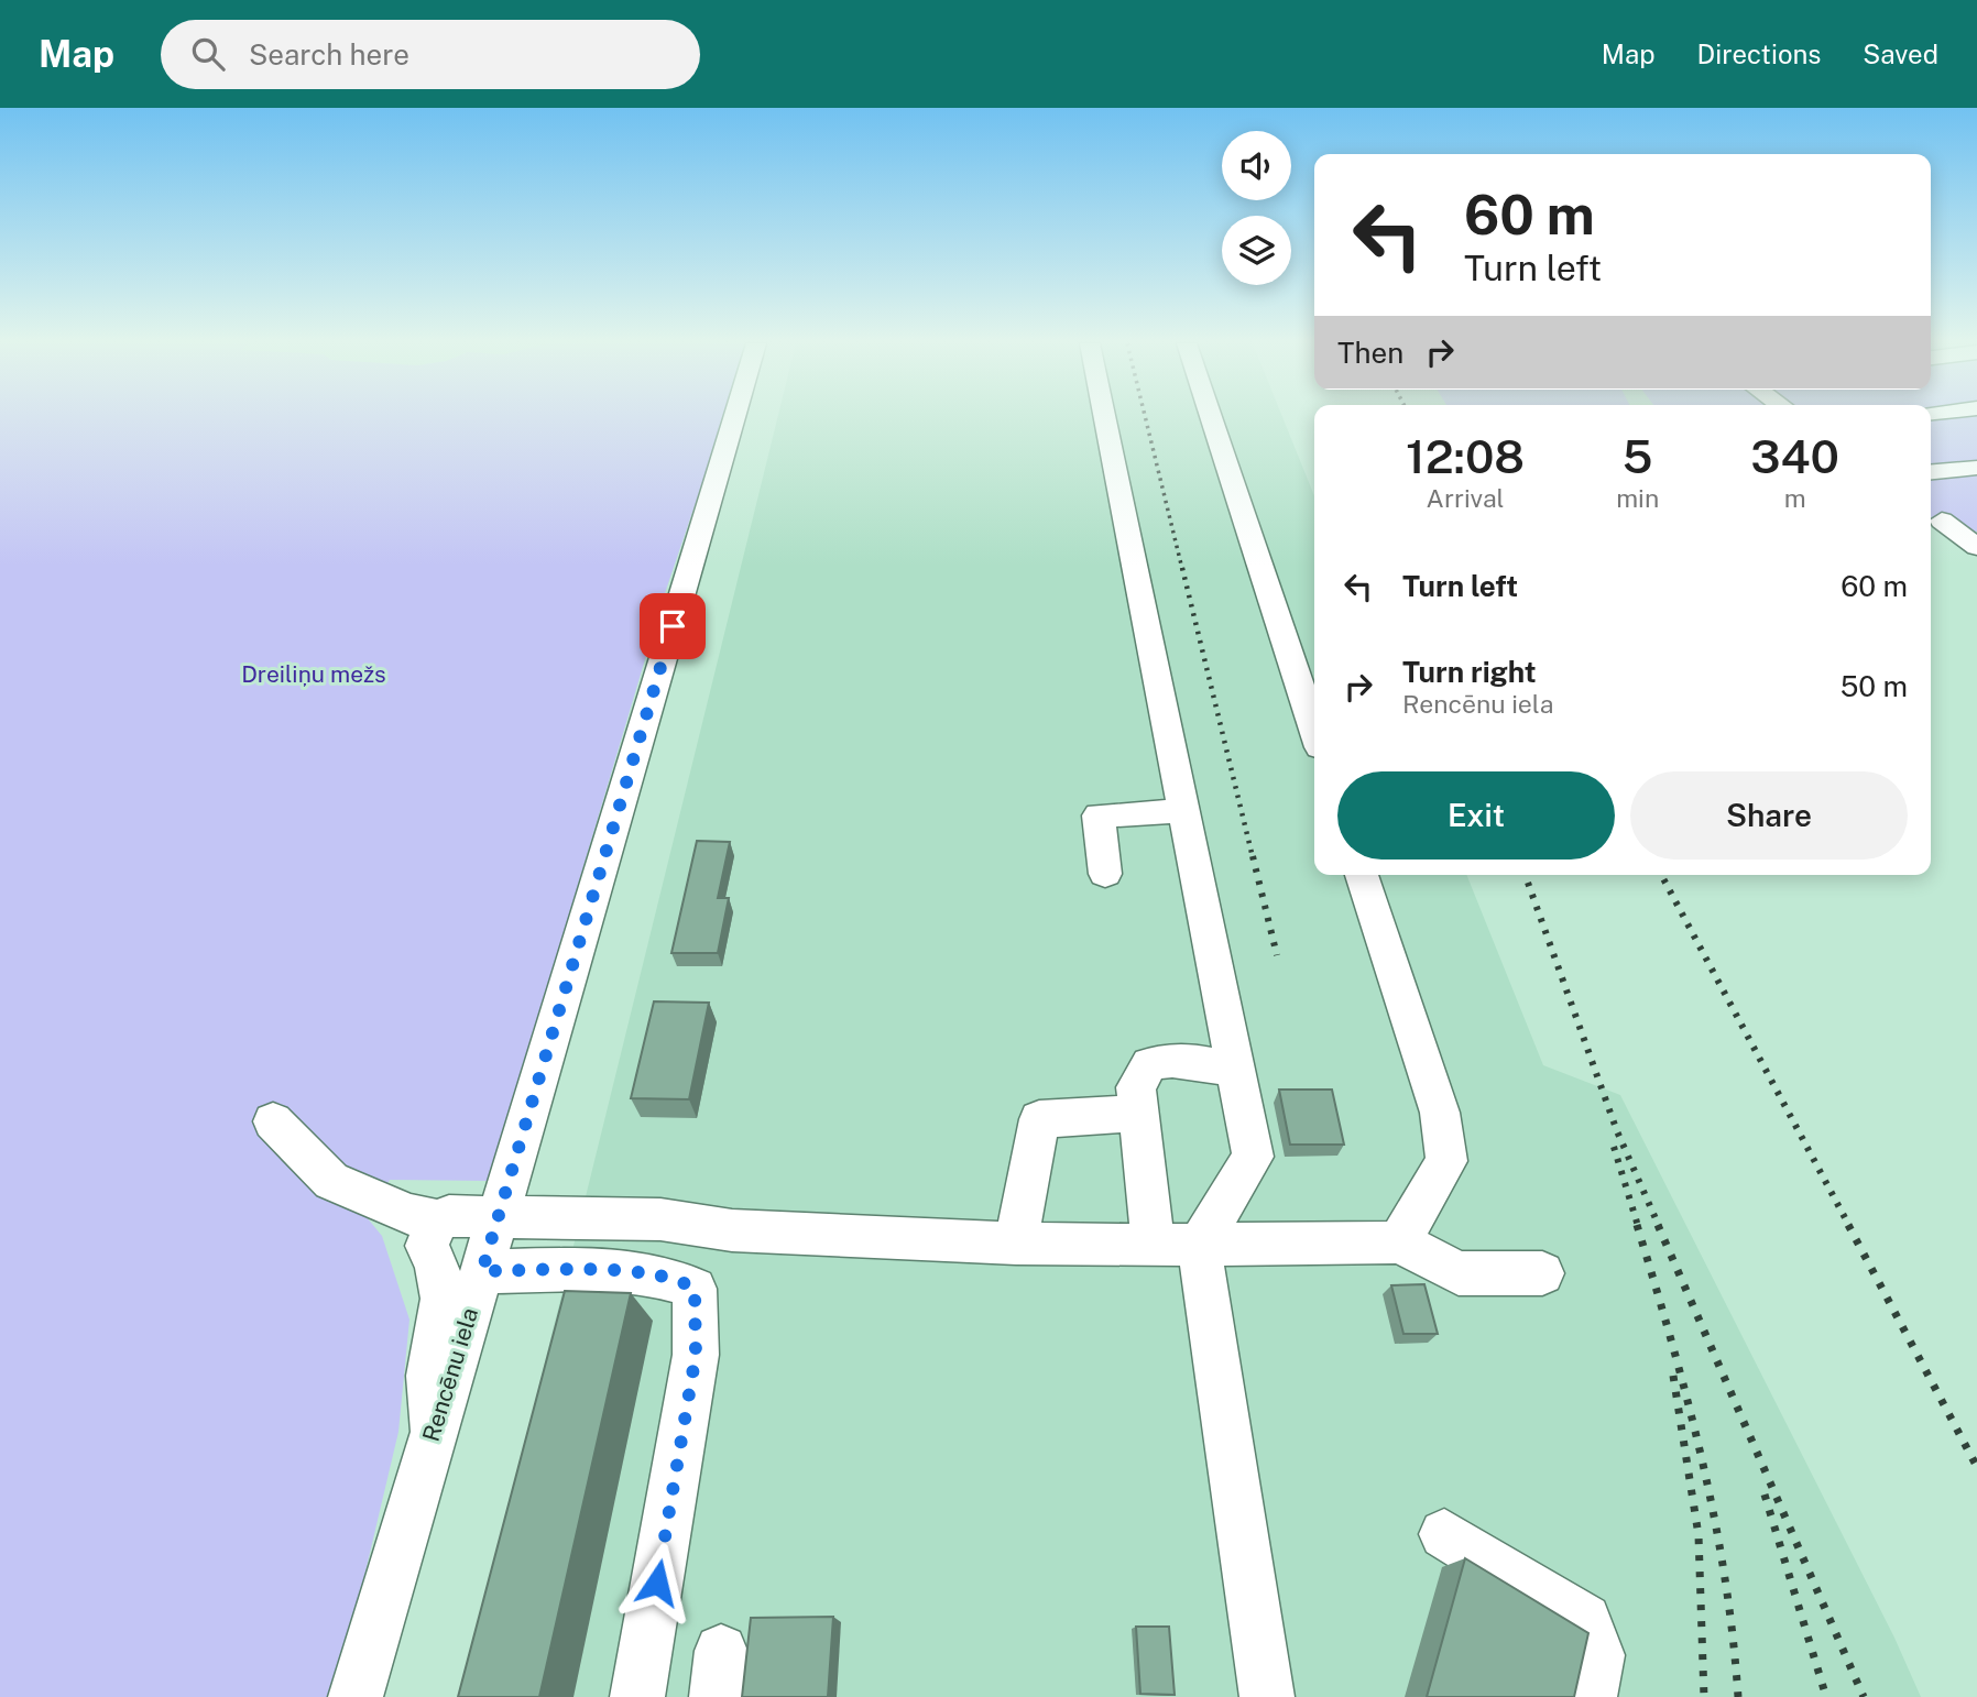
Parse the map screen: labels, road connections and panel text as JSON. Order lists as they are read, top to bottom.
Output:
{
  "streets": {
    "street": ["Rencēnu iela"]
  },
  "parks": ["Dreiliņu mežs"],
  "page": {
    "header": "Map",
    "search": "Search here",
    "nav": ["Map", "Directions", "Saved"],
    "turn": ["60 m", "Turn left"],
    "then": "Then",
    "eta": [
      "12:08",
      "Arrival",
      "5",
      "min",
      "340",
      "m"
    ],
    "list": [
      {
        "name": "Turn left",
        "value": "60 m"
      },
      {
        "name": "Turn right",
        "note": "Rencēnu iela",
        "value": "50 m"
      }
    ],
    "buttons": ["Exit", "Share"]
  }
}
